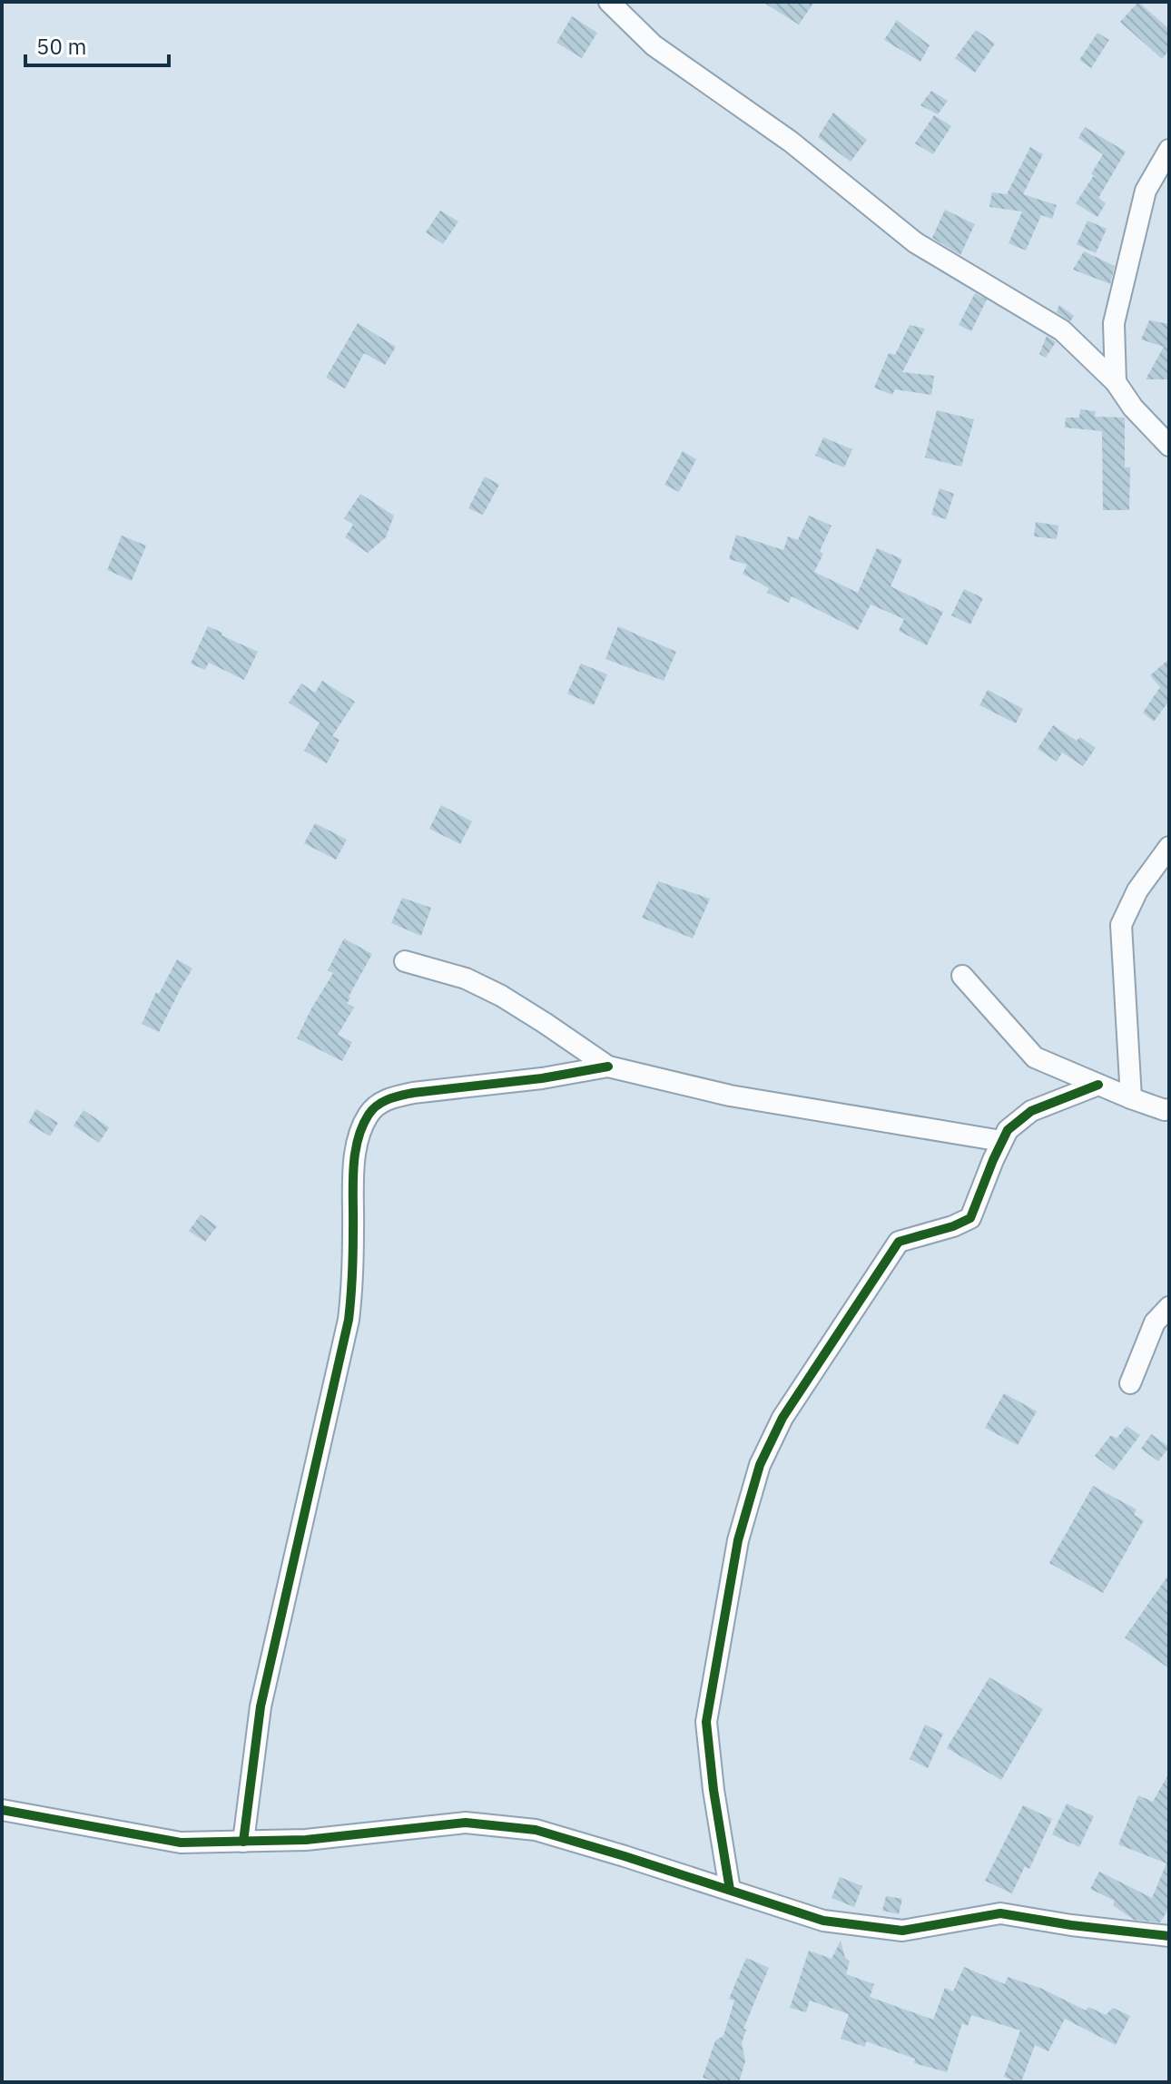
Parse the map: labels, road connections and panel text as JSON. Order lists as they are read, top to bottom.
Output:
{
  "scale_bar": "50 m"
}
